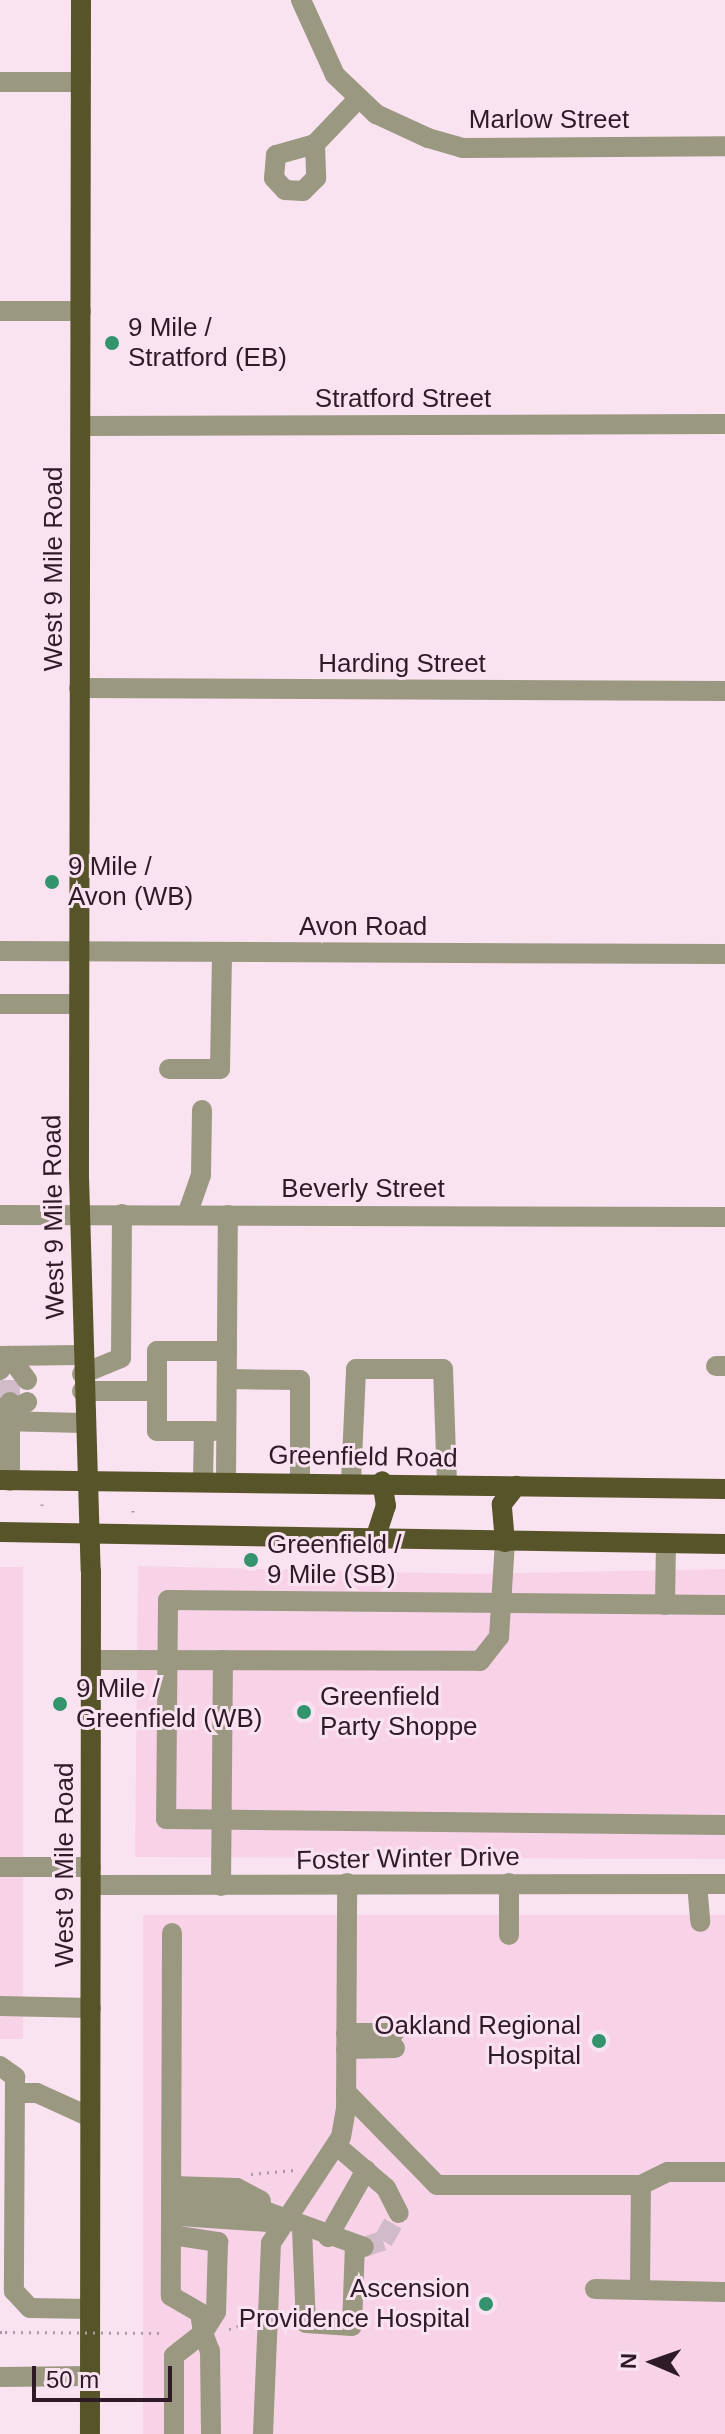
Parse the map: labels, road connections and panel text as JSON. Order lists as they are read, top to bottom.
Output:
{
  "streets": {
    "main road": ["West 9 Mile Road", "Greenfield Road"],
    "street": [
      "Marlow Street",
      "Stratford Street",
      "Harding Street",
      "Avon Road",
      "Beverly Street",
      "Foster Winter Drive"
    ]
  },
  "crossings": [
    ["Stratford Street", "West 9 Mile Road"],
    ["West 9 Mile Road", "Harding Street"],
    ["West 9 Mile Road", "Avon Road"],
    ["West 9 Mile Road", "Beverly Street"],
    ["West 9 Mile Road", "Greenfield Road"],
    ["West 9 Mile Road", "Foster Winter Drive"]
  ],
  "places": [
    "9 Mile / Stratford (EB)",
    "9 Mile / Avon (WB)",
    "Greenfield / 9 Mile (SB)",
    "9 Mile / Greenfield (WB)",
    "Greenfield Party Shoppe",
    "Oakland Regional Hospital",
    "Ascension Providence Hospital"
  ],
  "scale_bar": "50 m",
  "north": "left"
}
